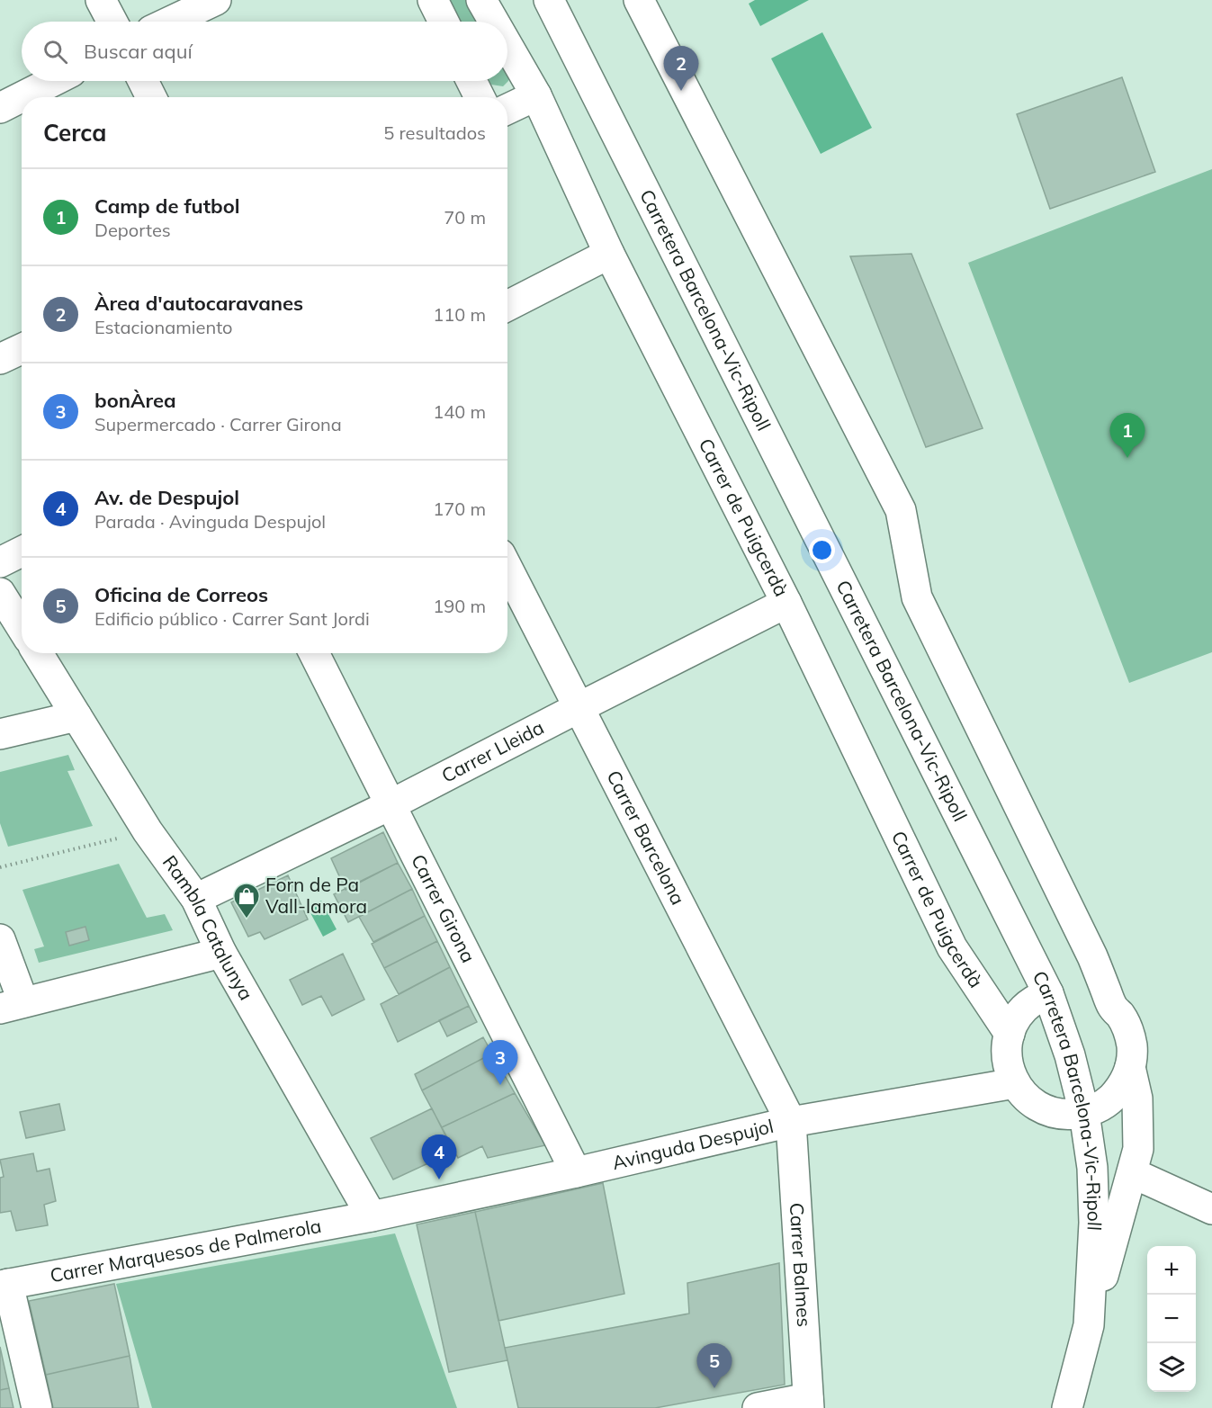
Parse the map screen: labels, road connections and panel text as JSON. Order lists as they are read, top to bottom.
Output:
{
  "streets": {
    "street": [
      "Carretera Barcelona-Vic-Ripoll",
      "Carrer de Puigcerdà",
      "Carrer Lleida",
      "Carrer Barcelona",
      "Carrer Girona",
      "Rambla Catalunya",
      "Avinguda Despujol",
      "Carrer Marquesos de Palmerola",
      "Carrer Balmes"
    ]
  },
  "crossings": [
    ["Carrer de Puigcerdà", "Carrer Lleida"],
    ["Carrer Lleida", "Carrer Barcelona"],
    ["Carrer Lleida", "Carrer Girona"],
    ["Carrer Lleida", "Rambla Catalunya"],
    ["Carrer Barcelona", "Avinguda Despujol"],
    ["Carrer Barcelona", "Carrer Balmes"],
    ["Carrer Girona", "Avinguda Despujol"],
    ["Rambla Catalunya", "Avinguda Despujol"],
    ["Rambla Catalunya", "Carrer Marquesos de Palmerola"],
    ["Avinguda Despujol", "Carrer Marquesos de Palmerola"],
    ["Avinguda Despujol", "Carrer Balmes"]
  ],
  "places": {
    "shop": ["Forn de Pa Vall-lamora"]
  },
  "page": {
    "search": "Buscar aquí",
    "pins": [
      "2",
      "1",
      "3",
      "4",
      "5"
    ],
    "heading": ["Cerca", "5 resultados"],
    "list": [
      {
        "mark": "1",
        "name": "Camp de futbol",
        "note": "Deportes",
        "value": "70 m"
      },
      {
        "mark": "2",
        "name": "Àrea d'autocaravanes",
        "note": "Estacionamiento",
        "value": "110 m"
      },
      {
        "mark": "3",
        "name": "bonÀrea",
        "note": "Supermercado · Carrer Girona",
        "value": "140 m"
      },
      {
        "mark": "4",
        "name": "Av. de Despujol",
        "note": "Parada · Avinguda Despujol",
        "value": "170 m"
      },
      {
        "mark": "5",
        "name": "Oficina de Correos",
        "note": "Edificio público · Carrer Sant Jordi",
        "value": "190 m"
      }
    ],
    "map_buttons": ["+", "−"]
  }
}
